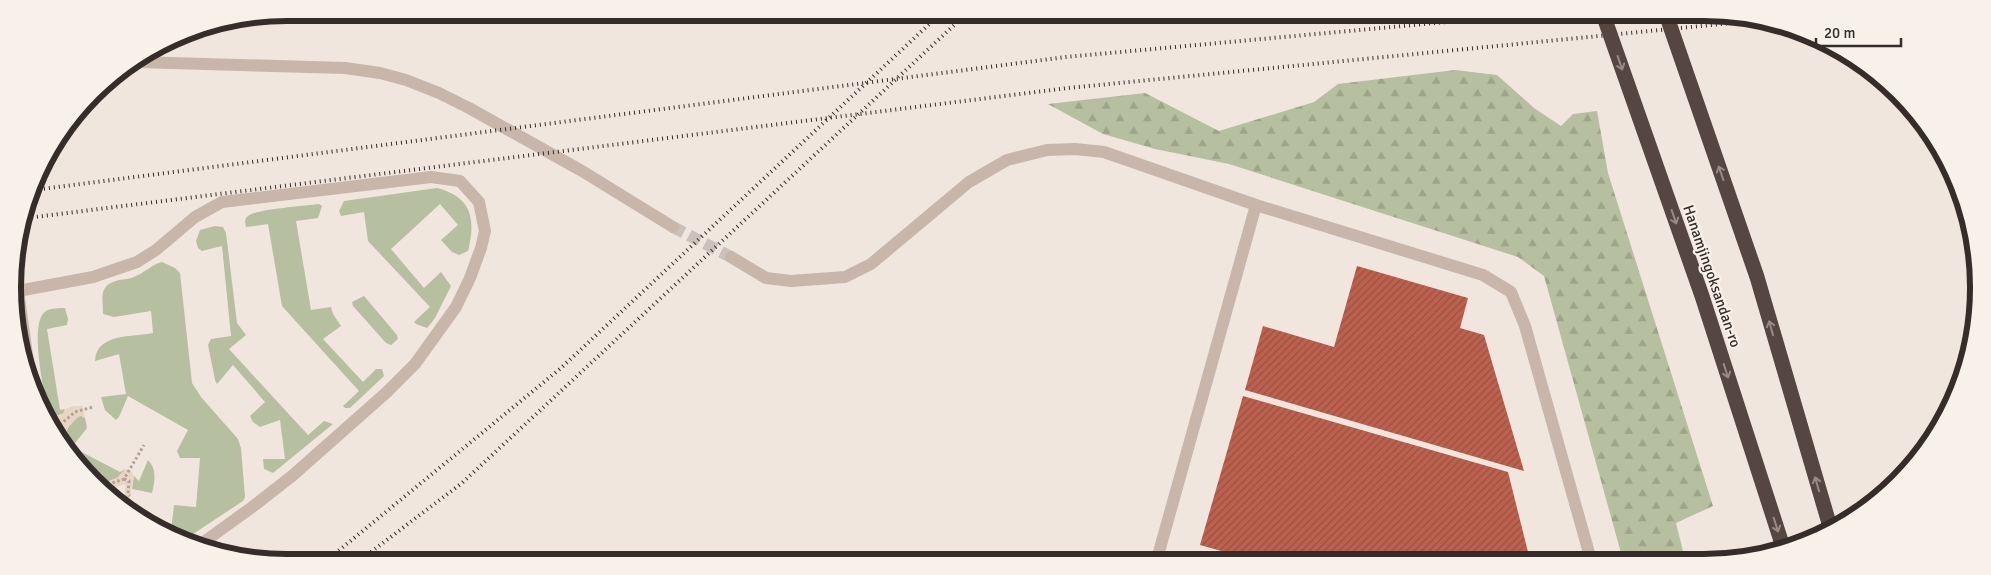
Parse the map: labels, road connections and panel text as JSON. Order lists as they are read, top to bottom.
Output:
{
  "streets": {
    "highway": ["Hanamjingoksandan-ro"]
  },
  "scale_bar": "20 m"
}
